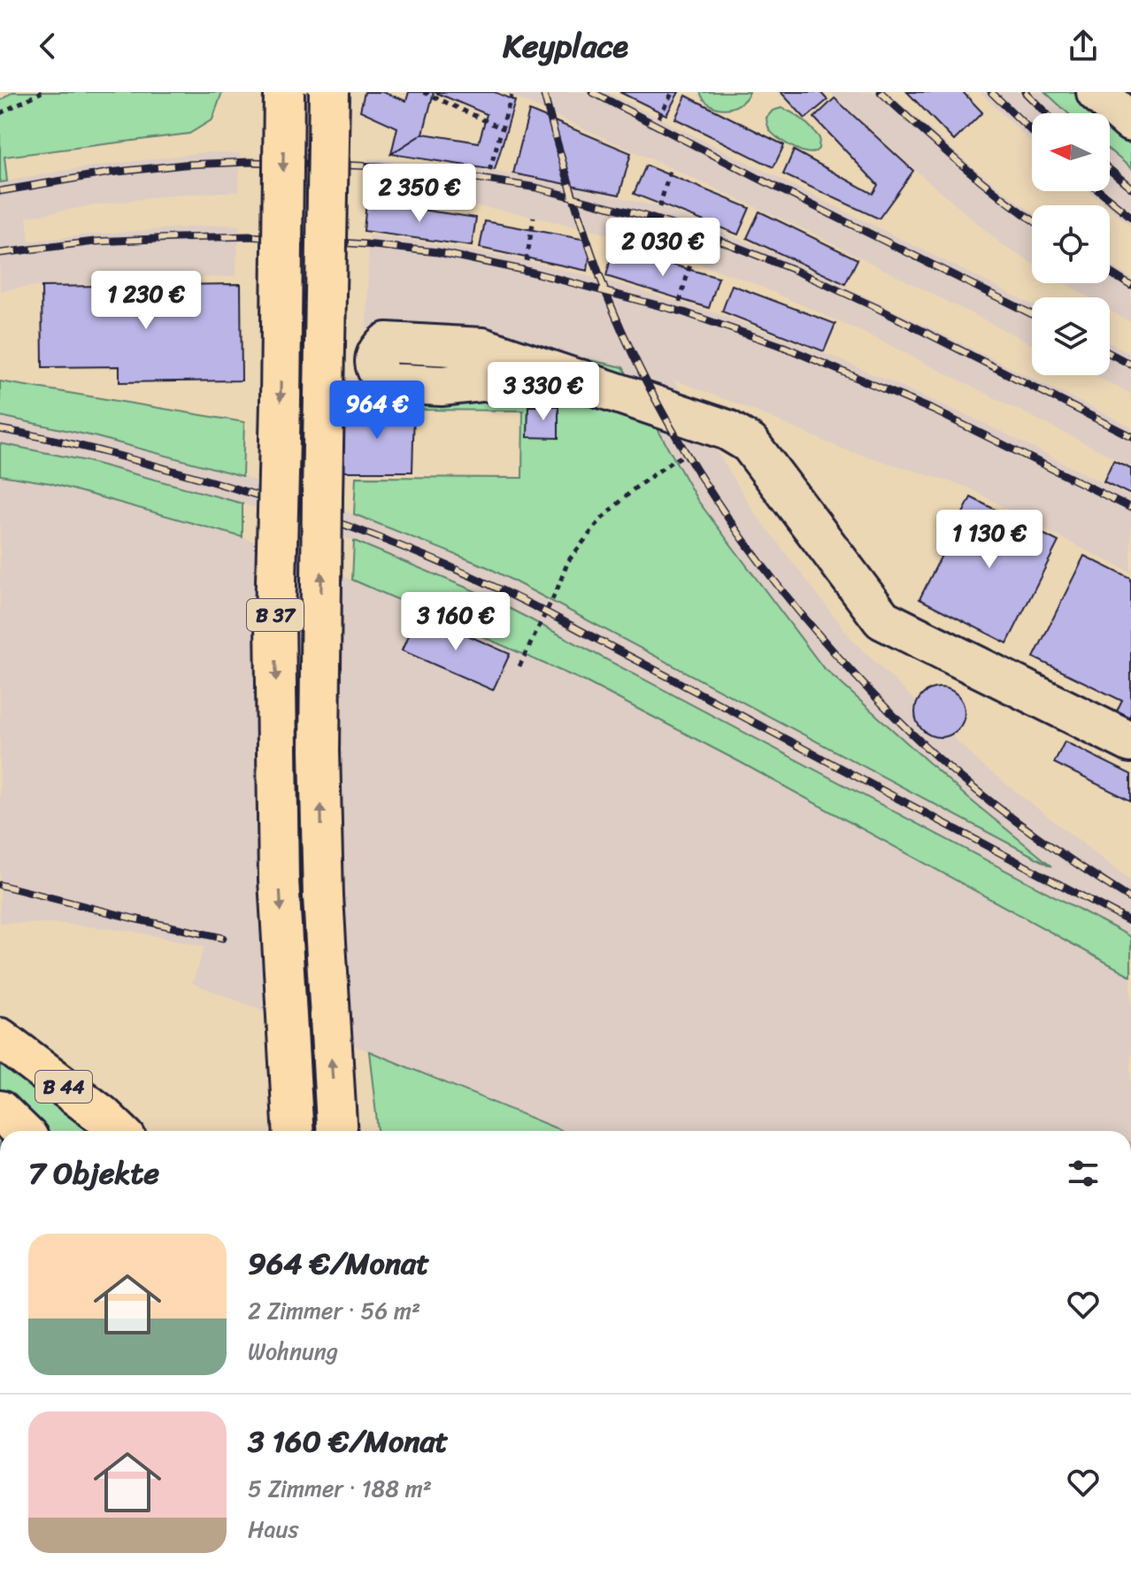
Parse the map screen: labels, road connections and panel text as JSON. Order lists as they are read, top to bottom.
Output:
{
  "streets": {
    "highway": ["B 37", "B 44"]
  },
  "north": "left",
  "page": {
    "header": "Keyplace",
    "price": [
      "2 350 €",
      "2 030 €",
      "1 230 €",
      "3 330 €",
      "964 €",
      "1 130 €",
      "3 160 €"
    ],
    "heading": "7 Objekte",
    "list": [
      {
        "name": "964 €/Monat",
        "note": "2 Zimmer · 56 m² · Wohnung"
      },
      {
        "name": "3 160 €/Monat",
        "note": "5 Zimmer · 188 m² · Haus"
      }
    ]
  }
}
